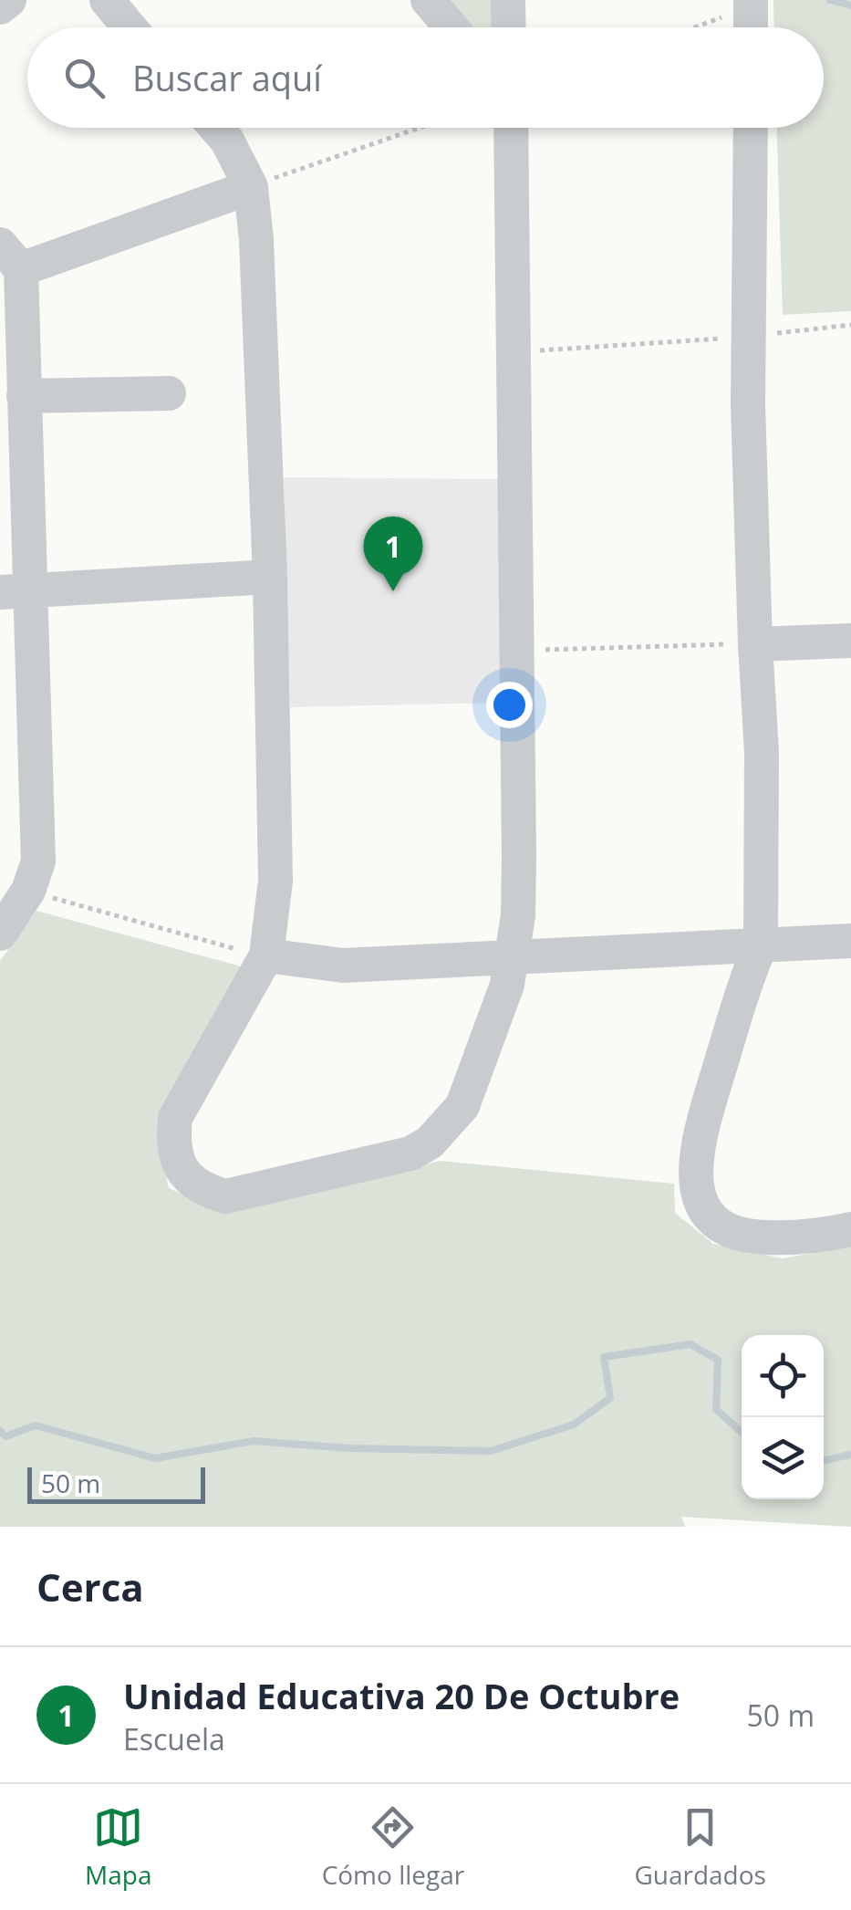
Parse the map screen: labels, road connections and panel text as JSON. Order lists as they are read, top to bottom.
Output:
{
  "scale_bar": "50 m",
  "page": {
    "search": "Buscar aquí",
    "pins": "1",
    "scale": "50 m",
    "heading": "Cerca",
    "list": [
      {
        "mark": "1",
        "name": "Unidad Educativa 20 De Octubre",
        "note": "Escuela",
        "value": "50 m"
      }
    ],
    "nav": ["Mapa", "Cómo llegar", "Guardados"]
  }
}
